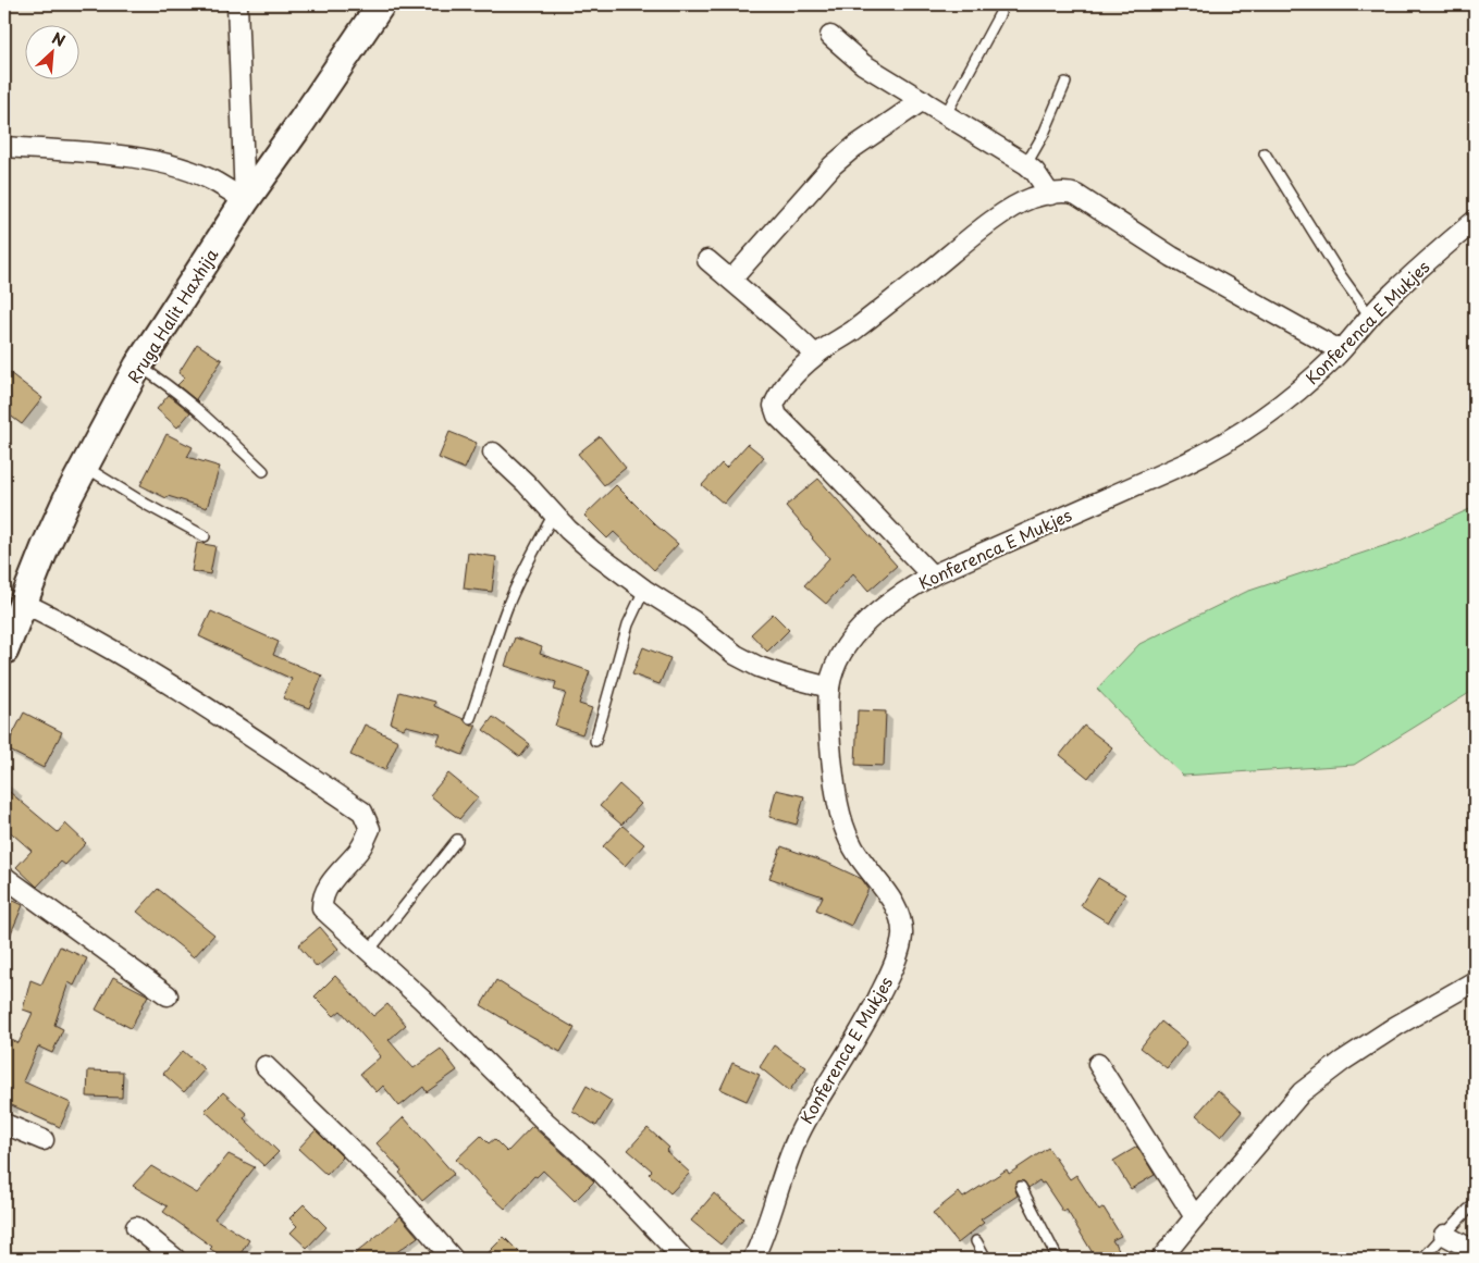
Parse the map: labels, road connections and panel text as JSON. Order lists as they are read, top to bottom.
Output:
{
  "streets": {
    "street": ["Rruga Halit Haxhija", "Konferenca E Mukjes"]
  },
  "north": "top right"
}
